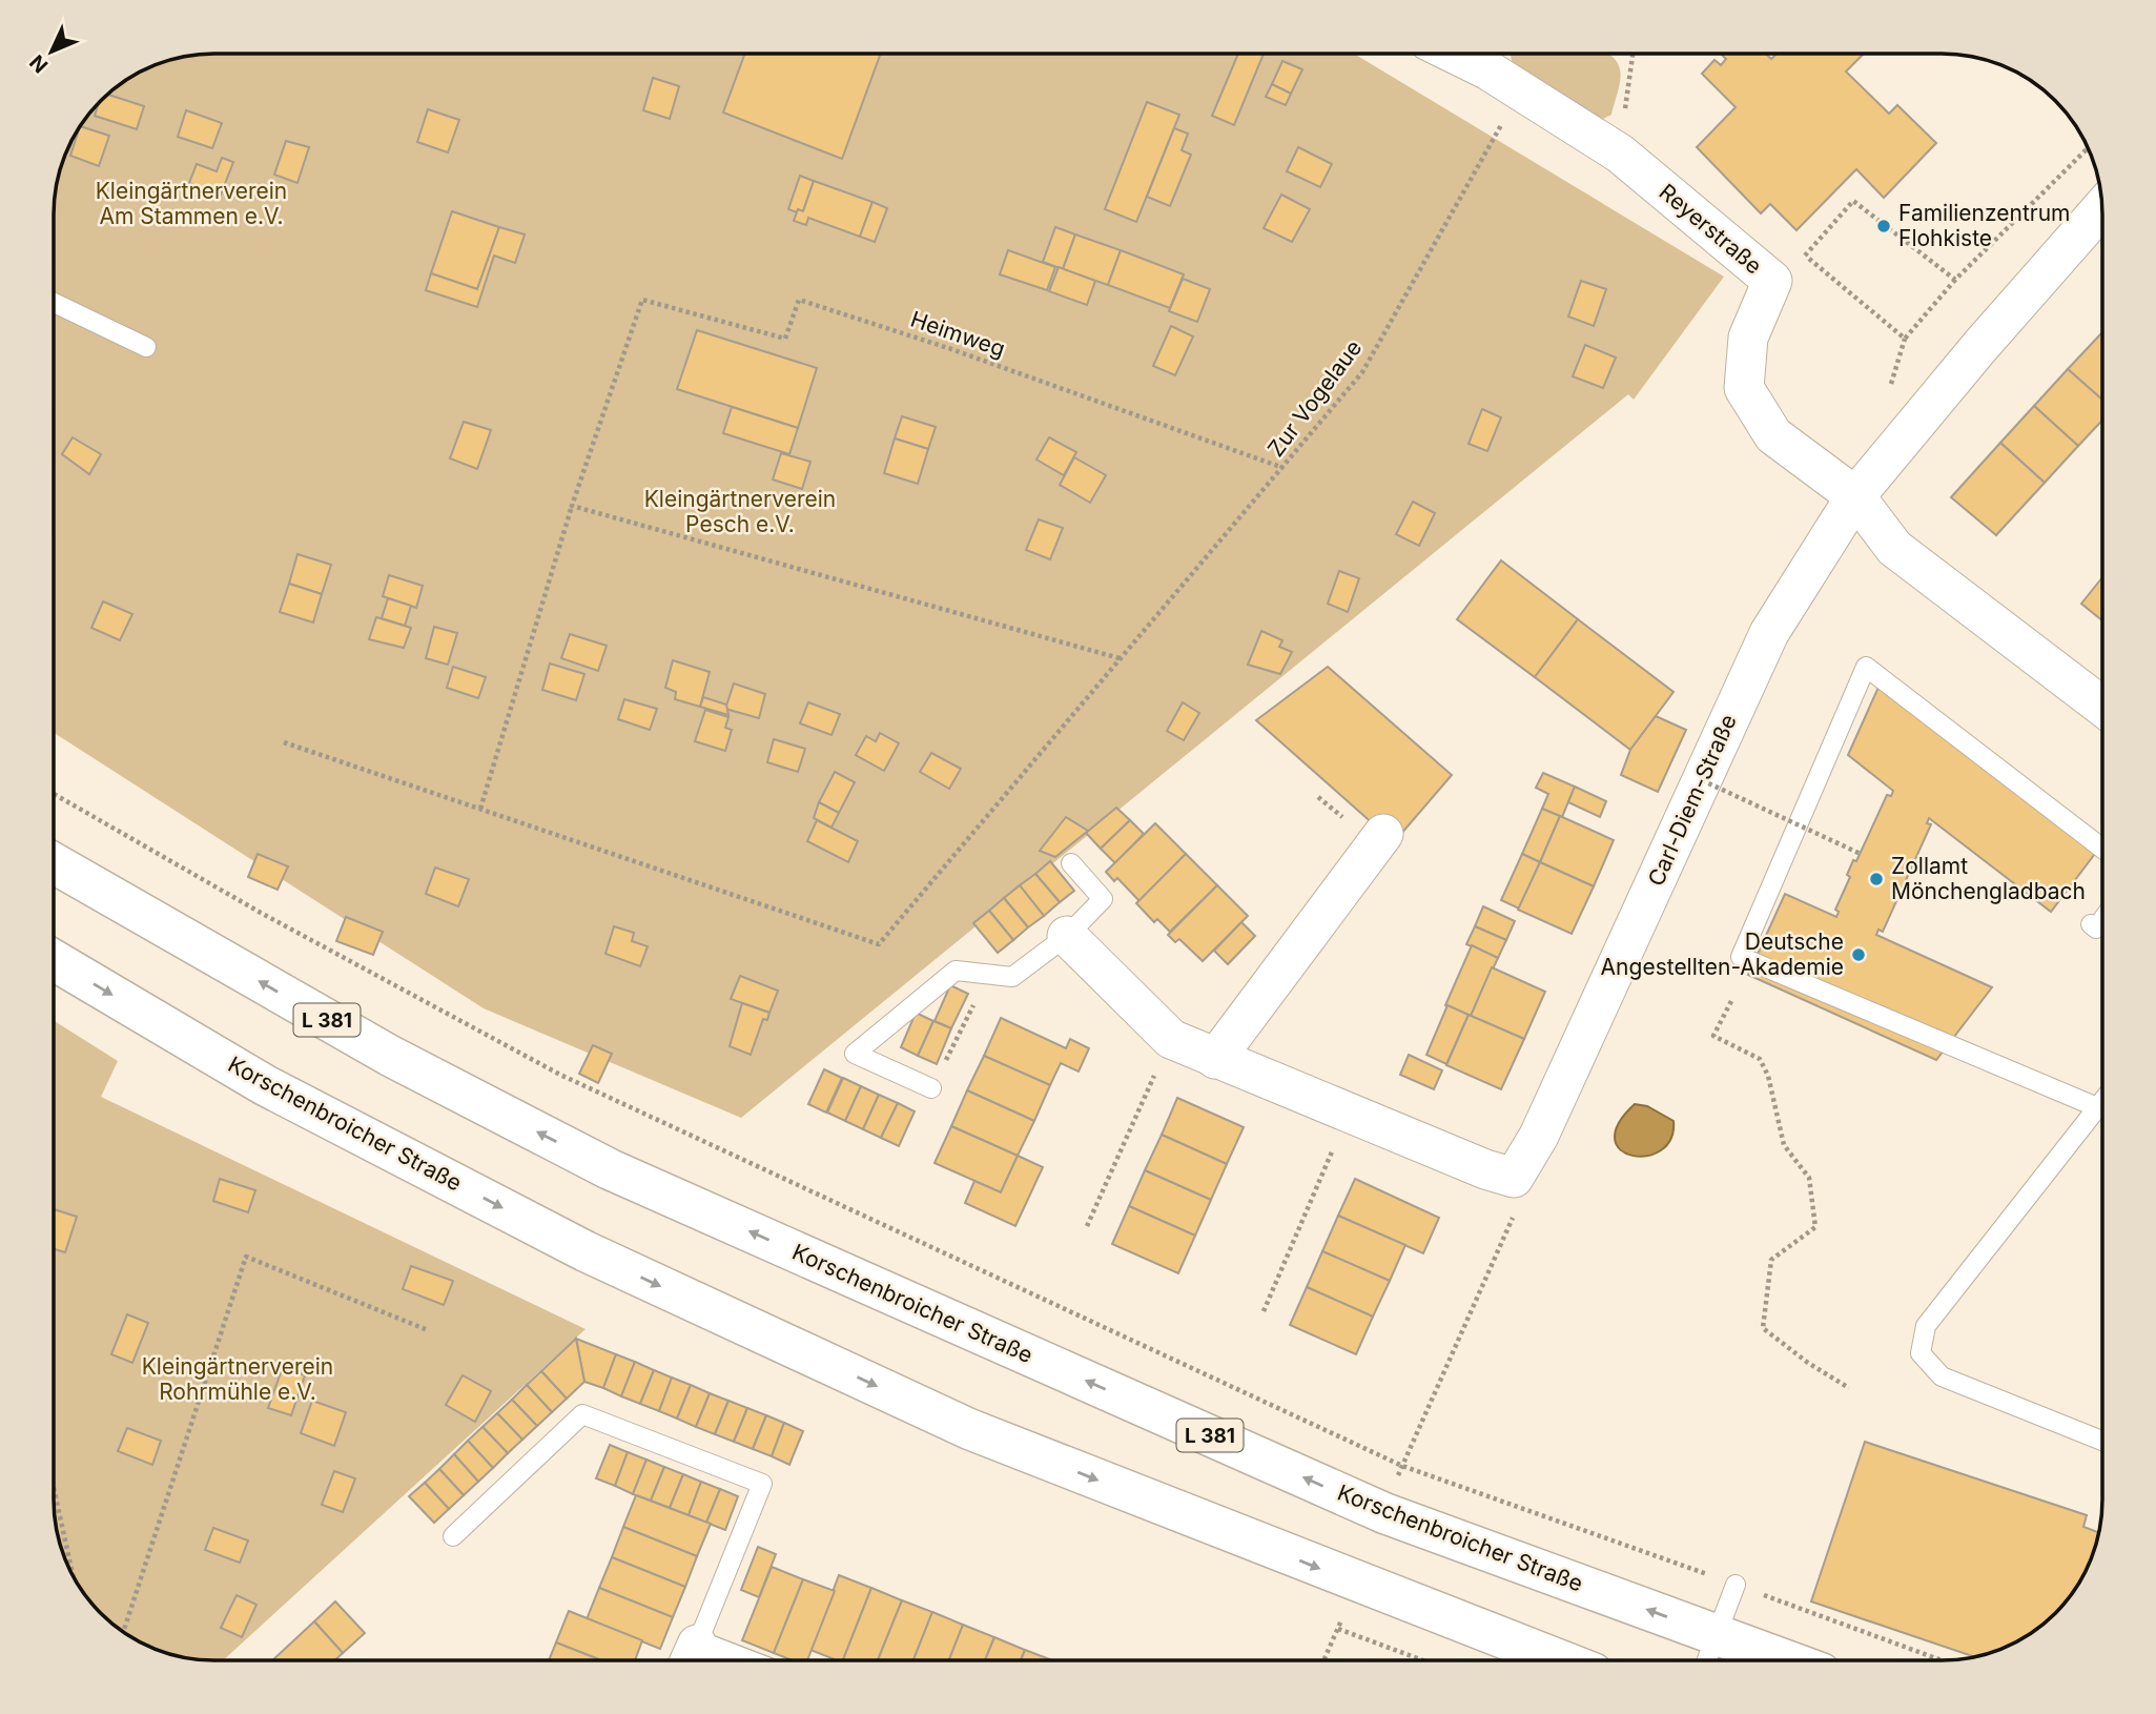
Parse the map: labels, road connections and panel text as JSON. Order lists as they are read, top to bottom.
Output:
{
  "streets": {
    "main road": ["L 381", "Korschenbroicher Straße"],
    "street": ["Reyerstraße", "Carl-Diem-Straße"],
    "path": ["Heimweg", "Zur Vogelaue"]
  },
  "crossings": [
    ["Reyerstraße", "Zur Vogelaue"],
    ["Reyerstraße", "Carl-Diem-Straße"],
    ["Heimweg", "Zur Vogelaue"]
  ],
  "parks": ["Kleingärtnerverein Am Stammen e.V.", "Kleingärtnerverein Pesch e.V.", "Kleingärtnerverein Rohrmühle e.V."],
  "places": ["Familienzentrum Flohkiste", "Zollamt Mönchengladbach", "Deutsche Angestellten-Akademie"],
  "north": "bottom left"
}
